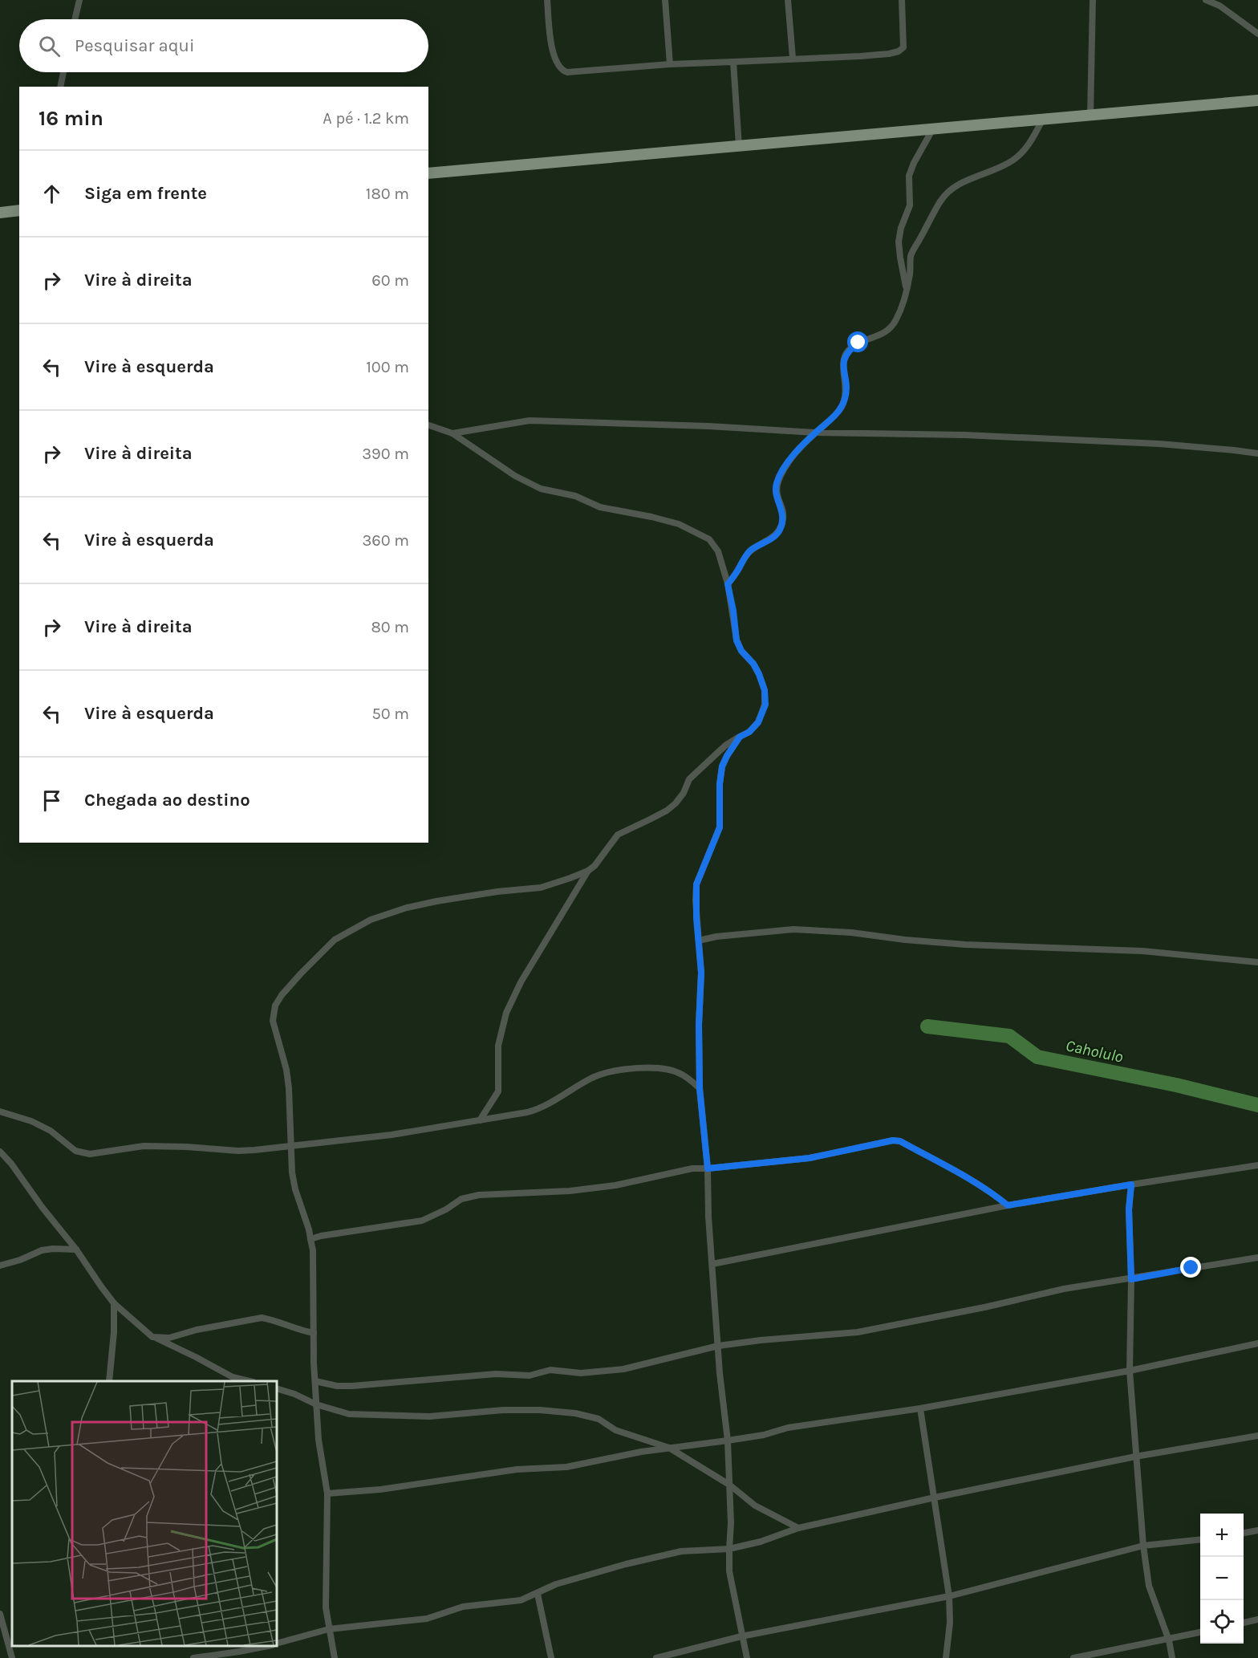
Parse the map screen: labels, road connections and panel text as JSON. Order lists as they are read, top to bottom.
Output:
{
  "water": ["Caholulo"],
  "page": {
    "search": "Pesquisar aqui",
    "heading": ["16 min", "A pé · 1.2 km"],
    "list": [
      ["Siga em frente", "180 m"],
      ["Vire à direita", "60 m"],
      ["Vire à esquerda", "100 m"],
      ["Vire à direita", "390 m"],
      ["Vire à esquerda", "360 m"],
      ["Vire à direita", "80 m"],
      ["Vire à esquerda", "50 m"],
      "Chegada ao destino"
    ],
    "map_buttons": ["+", "−"]
  }
}
